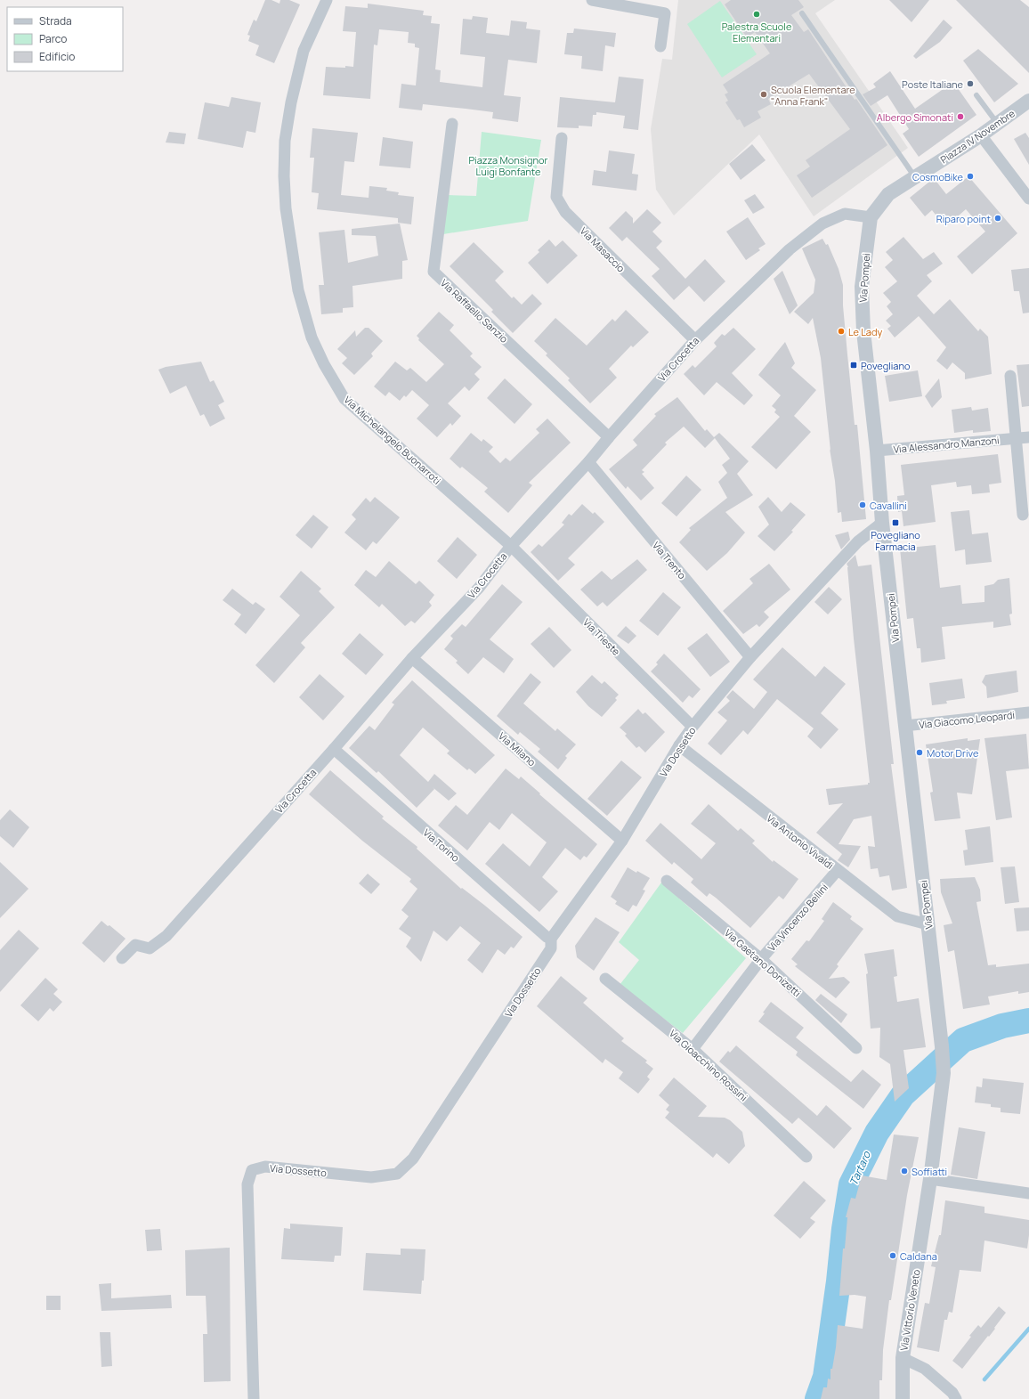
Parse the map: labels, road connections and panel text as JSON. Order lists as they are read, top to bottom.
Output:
{
  "streets": {
    "street": [
      "Piazza IV Novembre",
      "Via Masaccio",
      "Via Pompei",
      "Via Raffaello Sanzio",
      "Via Crocetta",
      "Via Michelangelo Buonarroti",
      "Via Alessandro Manzoni",
      "Via Trento",
      "Via Trieste",
      "Via Giacomo Leopardi",
      "Via Milano",
      "Via Dossetto",
      "Via Antonio Vivaldi",
      "Via Torino",
      "Via Vincenzo Bellini",
      "Via Gaetano Donizetti",
      "Via Gioacchino Rossini",
      "Via Vittorio Veneto"
    ]
  },
  "crossings": [
    ["Piazza IV Novembre", "Via Pompei"],
    ["Piazza IV Novembre", "Via Crocetta"],
    ["Via Masaccio", "Via Crocetta"],
    ["Via Pompei", "Via Crocetta"],
    ["Via Pompei", "Via Alessandro Manzoni"],
    ["Via Pompei", "Via Giacomo Leopardi"],
    ["Via Pompei", "Via Dossetto"],
    ["Via Pompei", "Via Antonio Vivaldi"],
    ["Via Pompei", "Via Vittorio Veneto"],
    ["Via Raffaello Sanzio", "Via Crocetta"],
    ["Via Crocetta", "Via Michelangelo Buonarroti"],
    ["Via Crocetta", "Via Trento"],
    ["Via Crocetta", "Via Trieste"],
    ["Via Crocetta", "Via Milano"],
    ["Via Crocetta", "Via Torino"],
    ["Via Michelangelo Buonarroti", "Via Trieste"],
    ["Via Trento", "Via Dossetto"],
    ["Via Trieste", "Via Dossetto"],
    ["Via Milano", "Via Dossetto"],
    ["Via Dossetto", "Via Antonio Vivaldi"],
    ["Via Dossetto", "Via Torino"],
    ["Via Antonio Vivaldi", "Via Vincenzo Bellini"],
    ["Via Vincenzo Bellini", "Via Gaetano Donizetti"],
    ["Via Vincenzo Bellini", "Via Gioacchino Rossini"]
  ],
  "water": ["Tartaro"],
  "parks": ["Piazza Monsignor Luigi Bonfante"],
  "places": {
    "other": [
      "Palestra Scuole Elementari",
      "Poste Italiane",
      "Scuola Elementare \"Anna Frank\"",
      "Albergo Simonati",
      "CosmoBike",
      "Riparo point",
      "Le Lady",
      "Cavallini",
      "Motor Drive",
      "Soffiatti",
      "Caldana"
    ],
    "transit": ["Povegliano", "Povegliano Farmacia"]
  },
  "legend": ["Strada", "Parco", "Edificio"]
}
